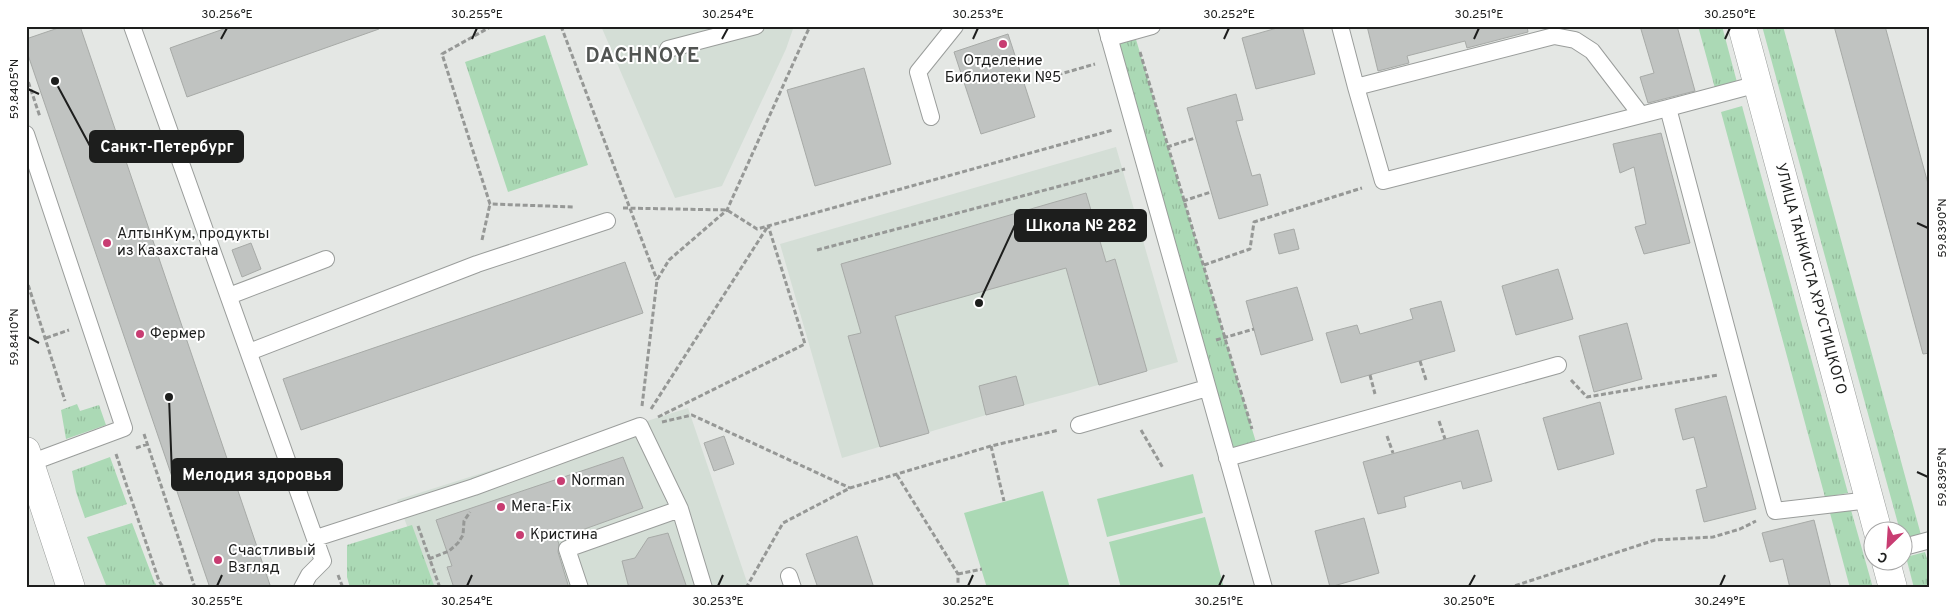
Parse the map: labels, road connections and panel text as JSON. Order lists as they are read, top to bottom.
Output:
{
  "streets": {
    "street": ["УЛИЦА ТАНКИСТА ХРУСТИЦКОГО"]
  },
  "districts": ["DACHNOYE"],
  "places": [
    "Отделение Библиотеки №5",
    "Санкт-Петербург",
    "АлтынКум, продукты из Казахстана",
    "Школа № 282",
    "Фермер",
    "Мелодия здоровья",
    "Norman",
    "Мега-Fix",
    "Кристина",
    "Счастливый Взгляд"
  ],
  "north": "bottom left",
  "coordinates": [
    "30.256°E",
    "30.255°E",
    "30.254°E",
    "30.253°E",
    "30.252°E",
    "30.251°E",
    "30.250°E",
    "59.8405°N",
    "59.8390°N",
    "59.8410°N",
    "59.8395°N",
    "30.249°E"
  ]
}
